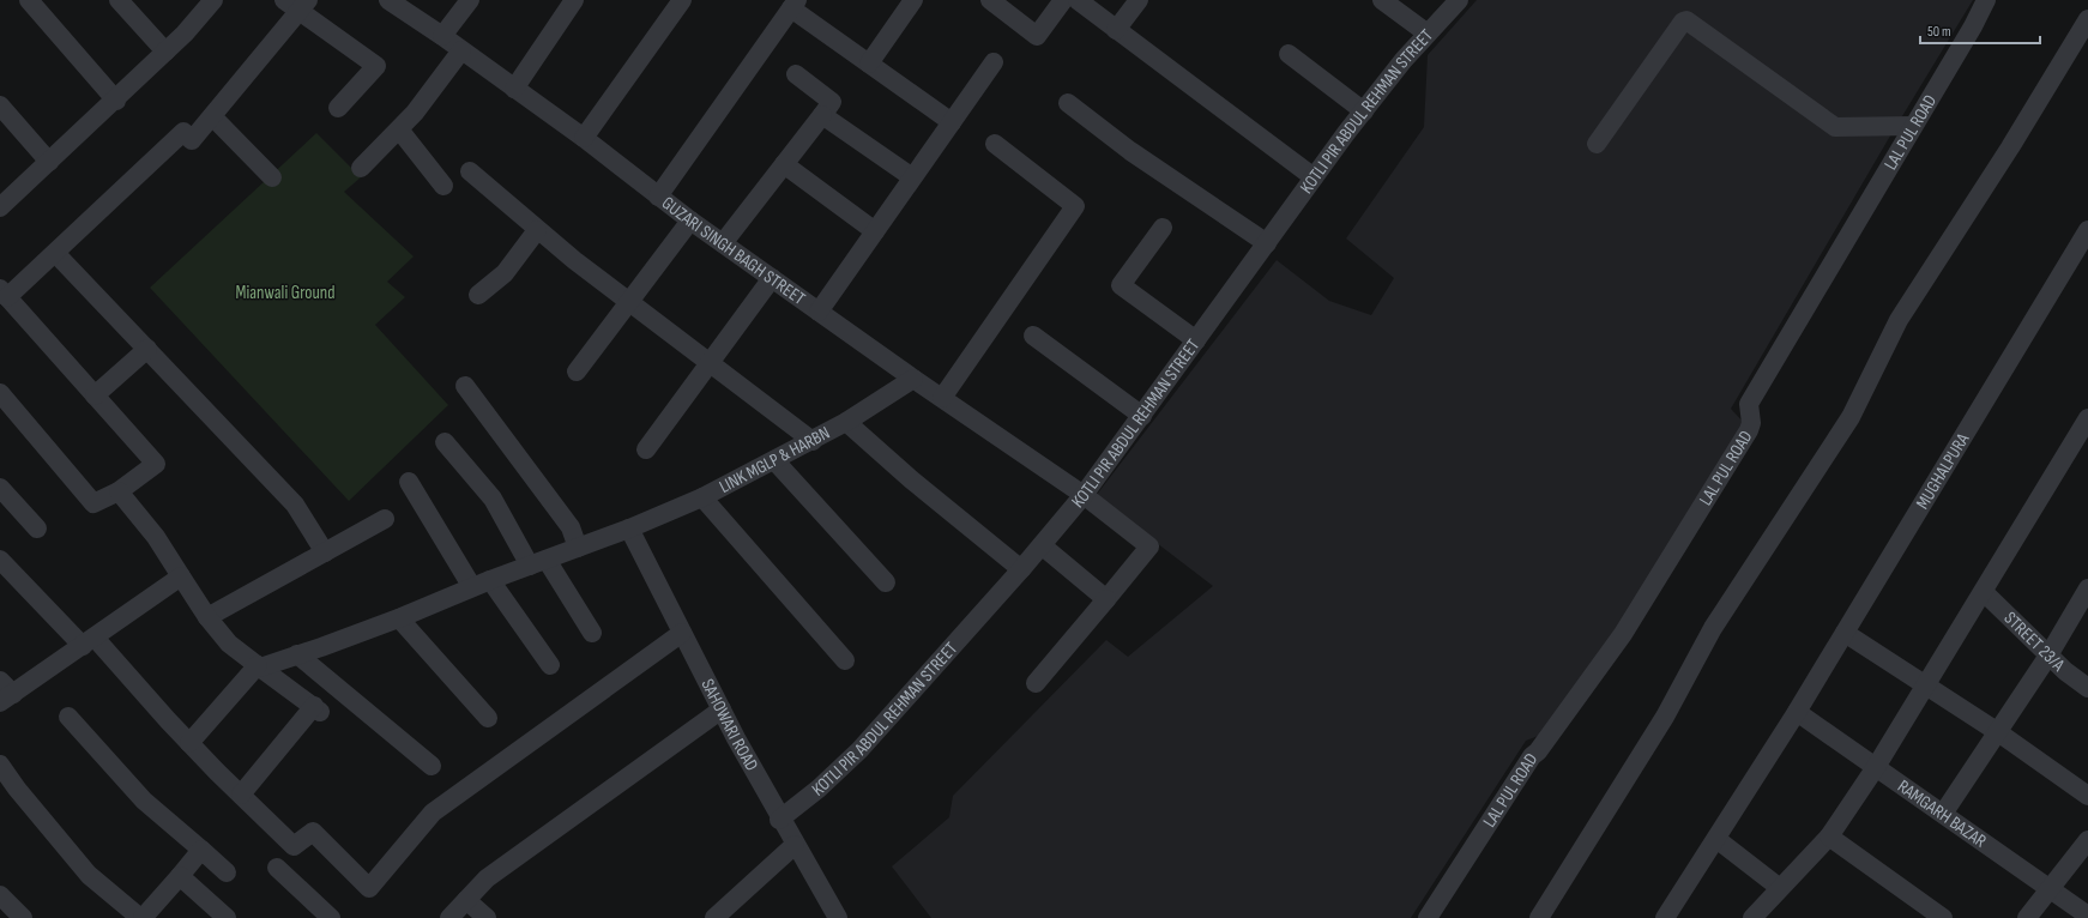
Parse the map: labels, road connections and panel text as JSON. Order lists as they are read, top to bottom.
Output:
{
  "streets": {
    "street": [
      "KOTLI PIR ABDUL REHMAN STREET",
      "LAL PUL ROAD",
      "GUZARI SINGH BAGH STREET",
      "LINK MGLP & HARBN",
      "MUGHALPURA",
      "STREET 23/A",
      "SAHOWARI ROAD",
      "RAMGARH BAZAR"
    ]
  },
  "crossings": [
    ["KOTLI PIR ABDUL REHMAN STREET", "GUZARI SINGH BAGH STREET"],
    ["KOTLI PIR ABDUL REHMAN STREET", "SAHOWARI ROAD"],
    ["GUZARI SINGH BAGH STREET", "LINK MGLP & HARBN"],
    ["LINK MGLP & HARBN", "SAHOWARI ROAD"],
    ["MUGHALPURA", "RAMGARH BAZAR"]
  ],
  "parks": ["Mianwali Ground"],
  "scale_bar": "50 m"
}
